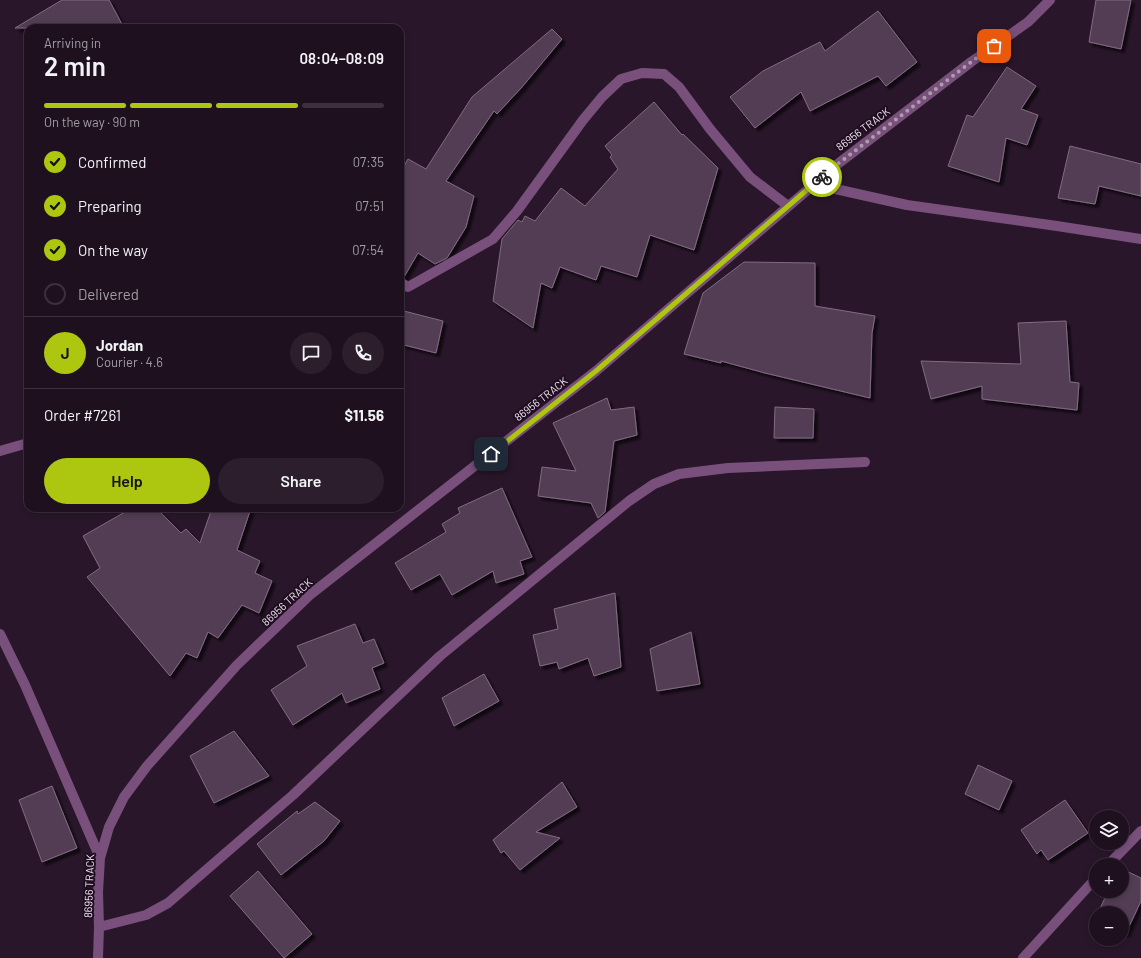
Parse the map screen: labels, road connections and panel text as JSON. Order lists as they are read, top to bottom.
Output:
{
  "streets": {
    "street": ["86956 TRACK"]
  },
  "page": {
    "heading": ["2 min", "Arriving in", "08:04–08:09"],
    "panel": [
      "Jordan",
      "Courier · 4.6",
      "Order #7261",
      "$11.56"
    ],
    "bar": "On the way · 90 m",
    "list": [
      ["Confirmed", "07:35"],
      ["Preparing", "07:51"],
      ["On the way", "07:54"],
      "Delivered"
    ],
    "round": "J",
    "buttons": ["Help", "Share"],
    "map_buttons": ["+", "−"]
  }
}
